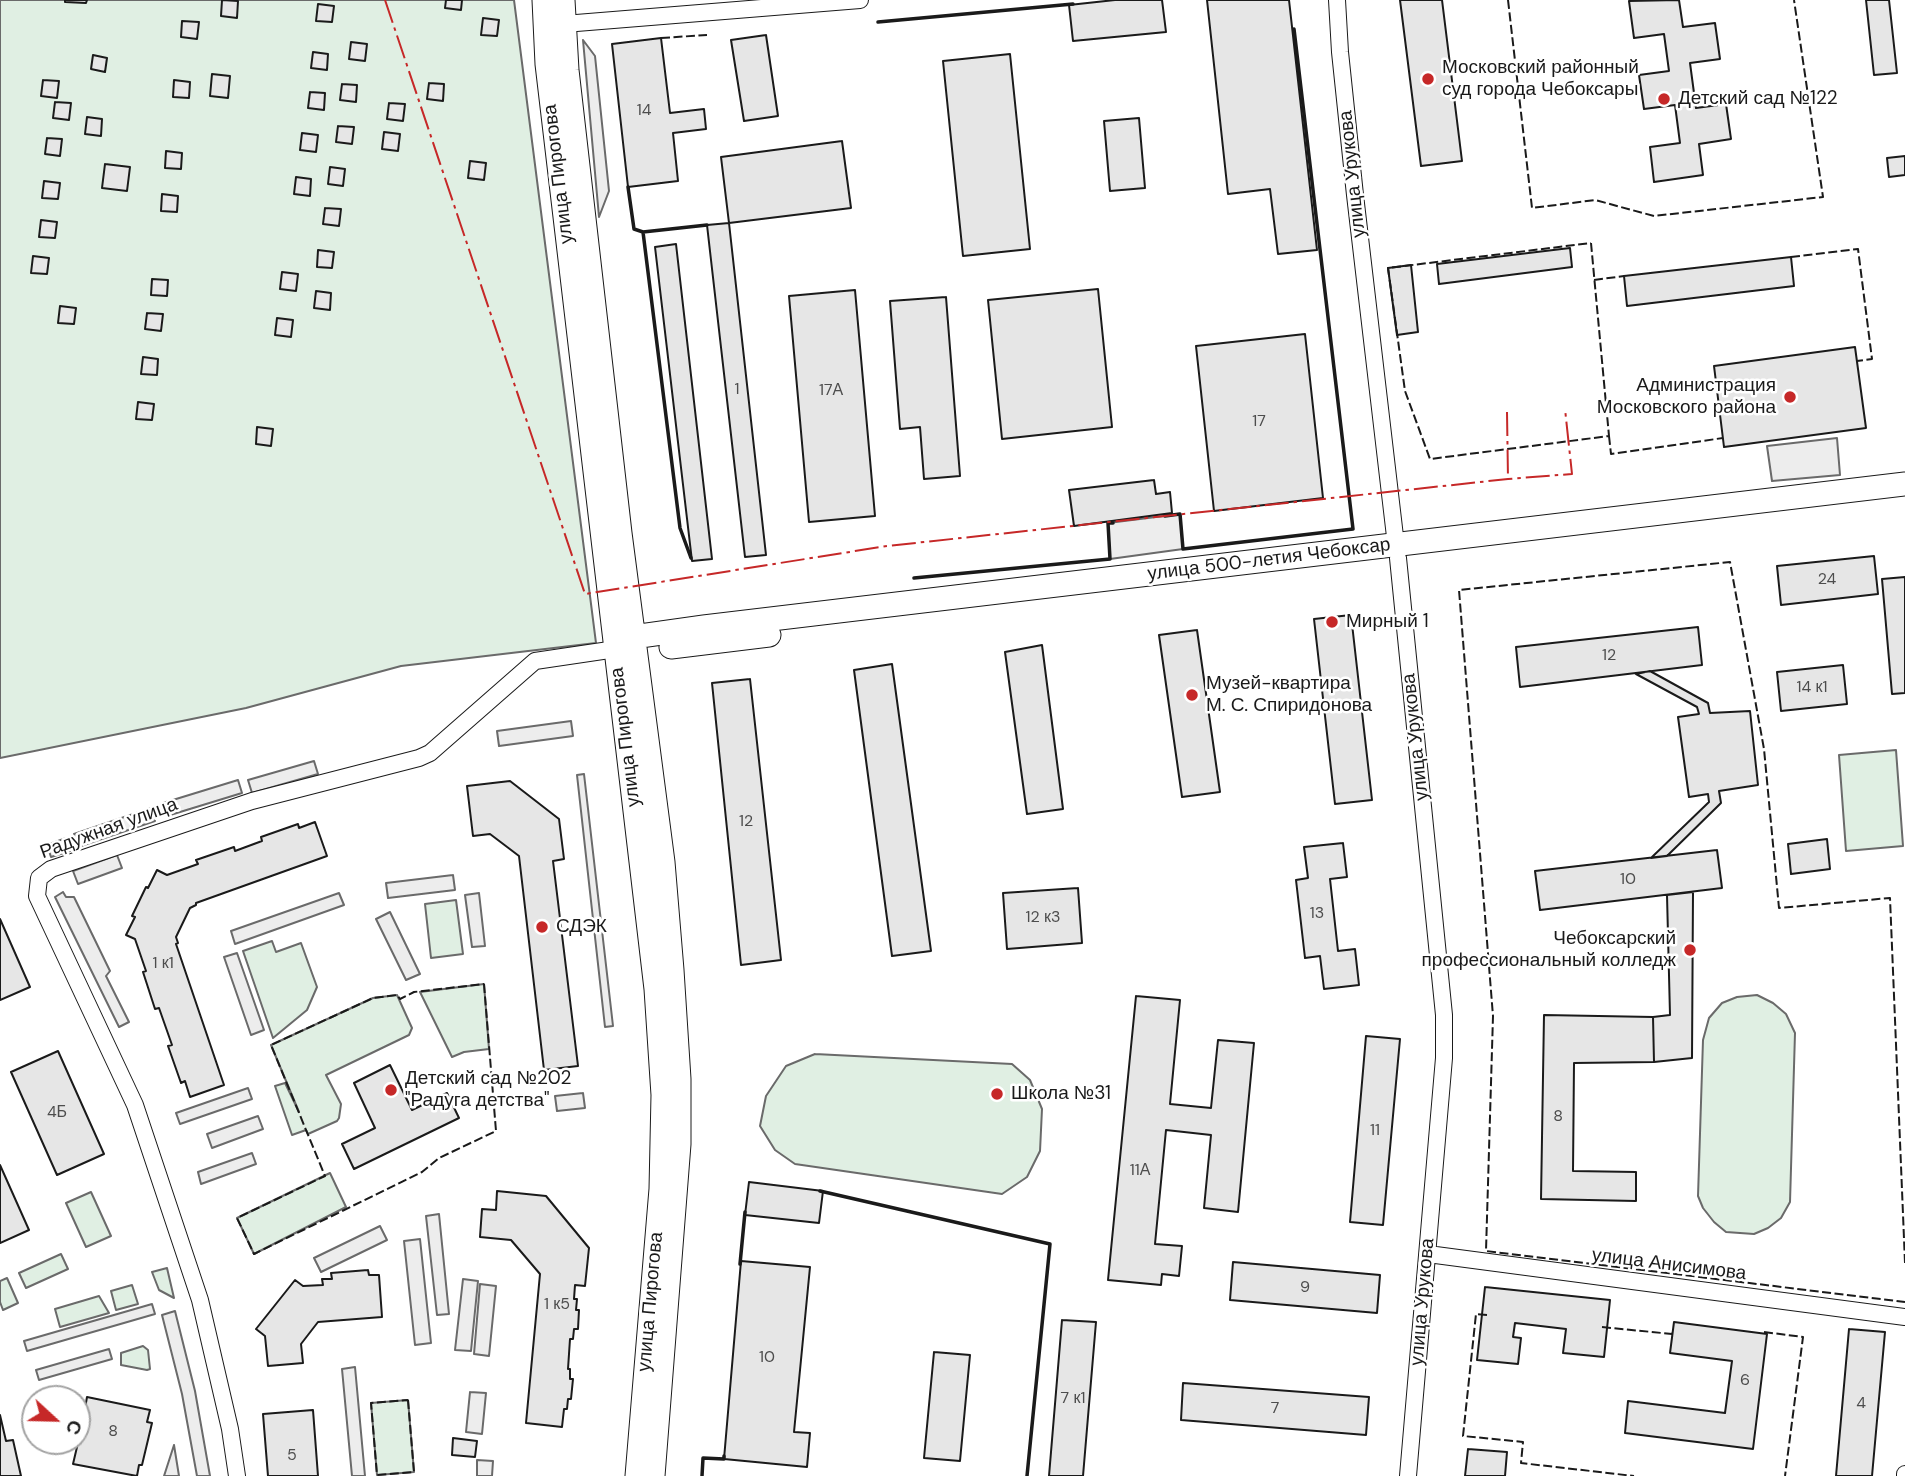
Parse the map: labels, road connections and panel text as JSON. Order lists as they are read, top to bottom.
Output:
{
  "streets": {
    "main road": ["улица Пирогова", "улица 500-летия Чебоксар"],
    "street": ["улица Урукова", "Радужная улица", "улица Анисимова"]
  },
  "crossings": [
    ["улица Пирогова", "улица 500-летия Чебоксар"],
    ["улица Пирогова", "Радужная улица"],
    ["улица Урукова", "улица 500-летия Чебоксар"],
    ["улица Урукова", "улица Анисимова"],
    ["улица 500-летия Чебоксар", "Радужная улица"]
  ],
  "places": [
    "Московский районный суд города Чебоксары",
    "Детский сад №122",
    "Администрация Московского района",
    "Мирный 1",
    "Музей-квартира М. С. Спиридонова",
    "СДЭК",
    "Чебоксарский профессиональный колледж",
    "Детский сад №202 \"Радуга детства\"",
    "Школа №31"
  ],
  "house_numbers": [
    "14",
    "1",
    "17А",
    "17",
    "24",
    "12",
    "14 к1",
    "12",
    "10",
    "13",
    "12 к3",
    "1 к1",
    "4Б",
    "8",
    "11",
    "11А",
    "9",
    "1 к5",
    "10",
    "6",
    "7 к1",
    "4",
    "7",
    "8",
    "5"
  ],
  "north": "right"
}
